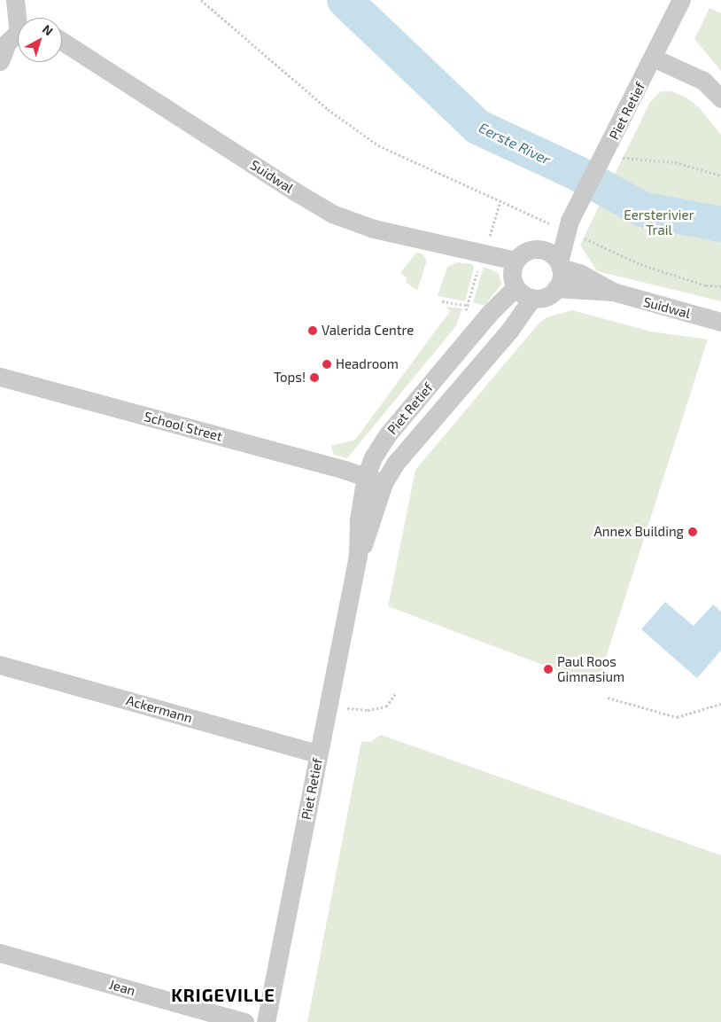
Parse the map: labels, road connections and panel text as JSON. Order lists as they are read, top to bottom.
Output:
{
  "streets": {
    "street": [
      "Piet Retief",
      "Suidwal",
      "School Street",
      "Ackermann",
      "Jean"
    ]
  },
  "crossings": [
    ["Piet Retief", "Suidwal"],
    ["Piet Retief", "School Street"],
    ["Piet Retief", "Ackermann"]
  ],
  "districts": ["KRIGEVILLE"],
  "water": ["Eerste River"],
  "parks": ["Eersterivier Trail"],
  "places": [
    "Valerida Centre",
    "Headroom",
    "Tops!",
    "Annex Building",
    "Paul Roos Gimnasium"
  ],
  "north": "top right"
}
